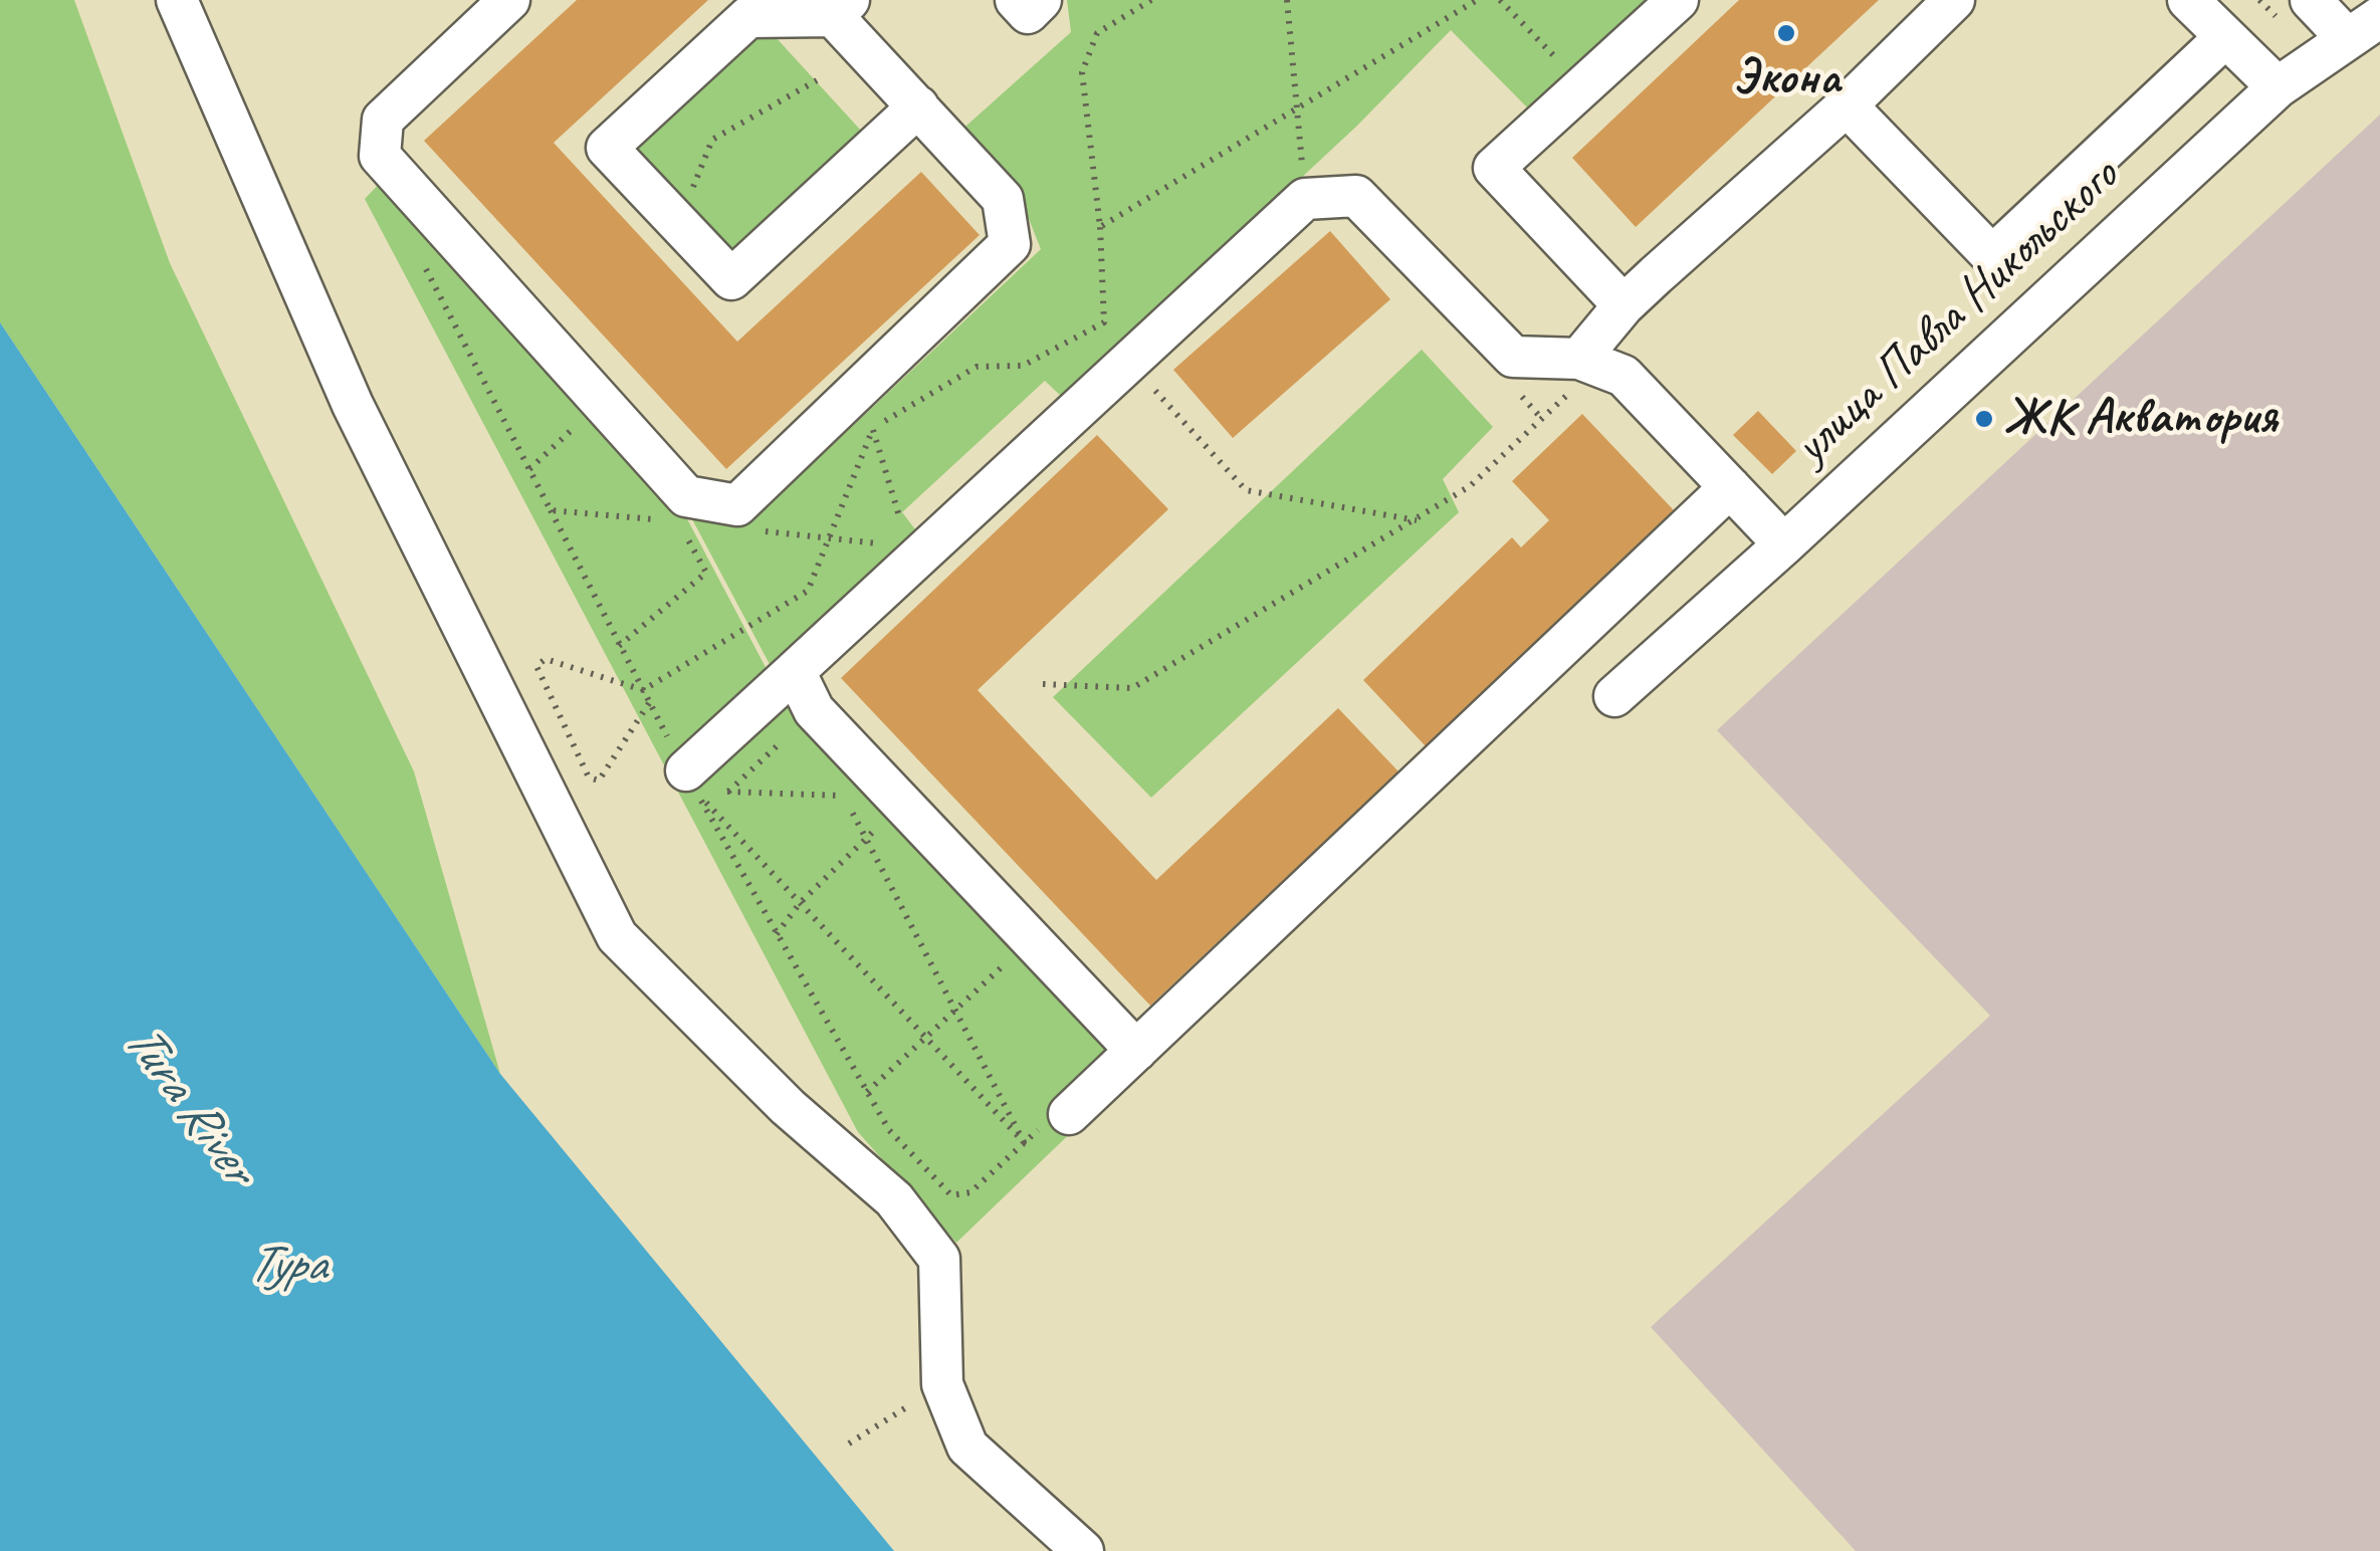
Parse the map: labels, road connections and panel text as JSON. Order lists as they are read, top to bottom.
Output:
{
  "streets": {
    "street": ["улица Павла Никольского"]
  },
  "water": ["Tura River", "Тура"],
  "places": ["Экона", "ЖК Акватория"]
}
